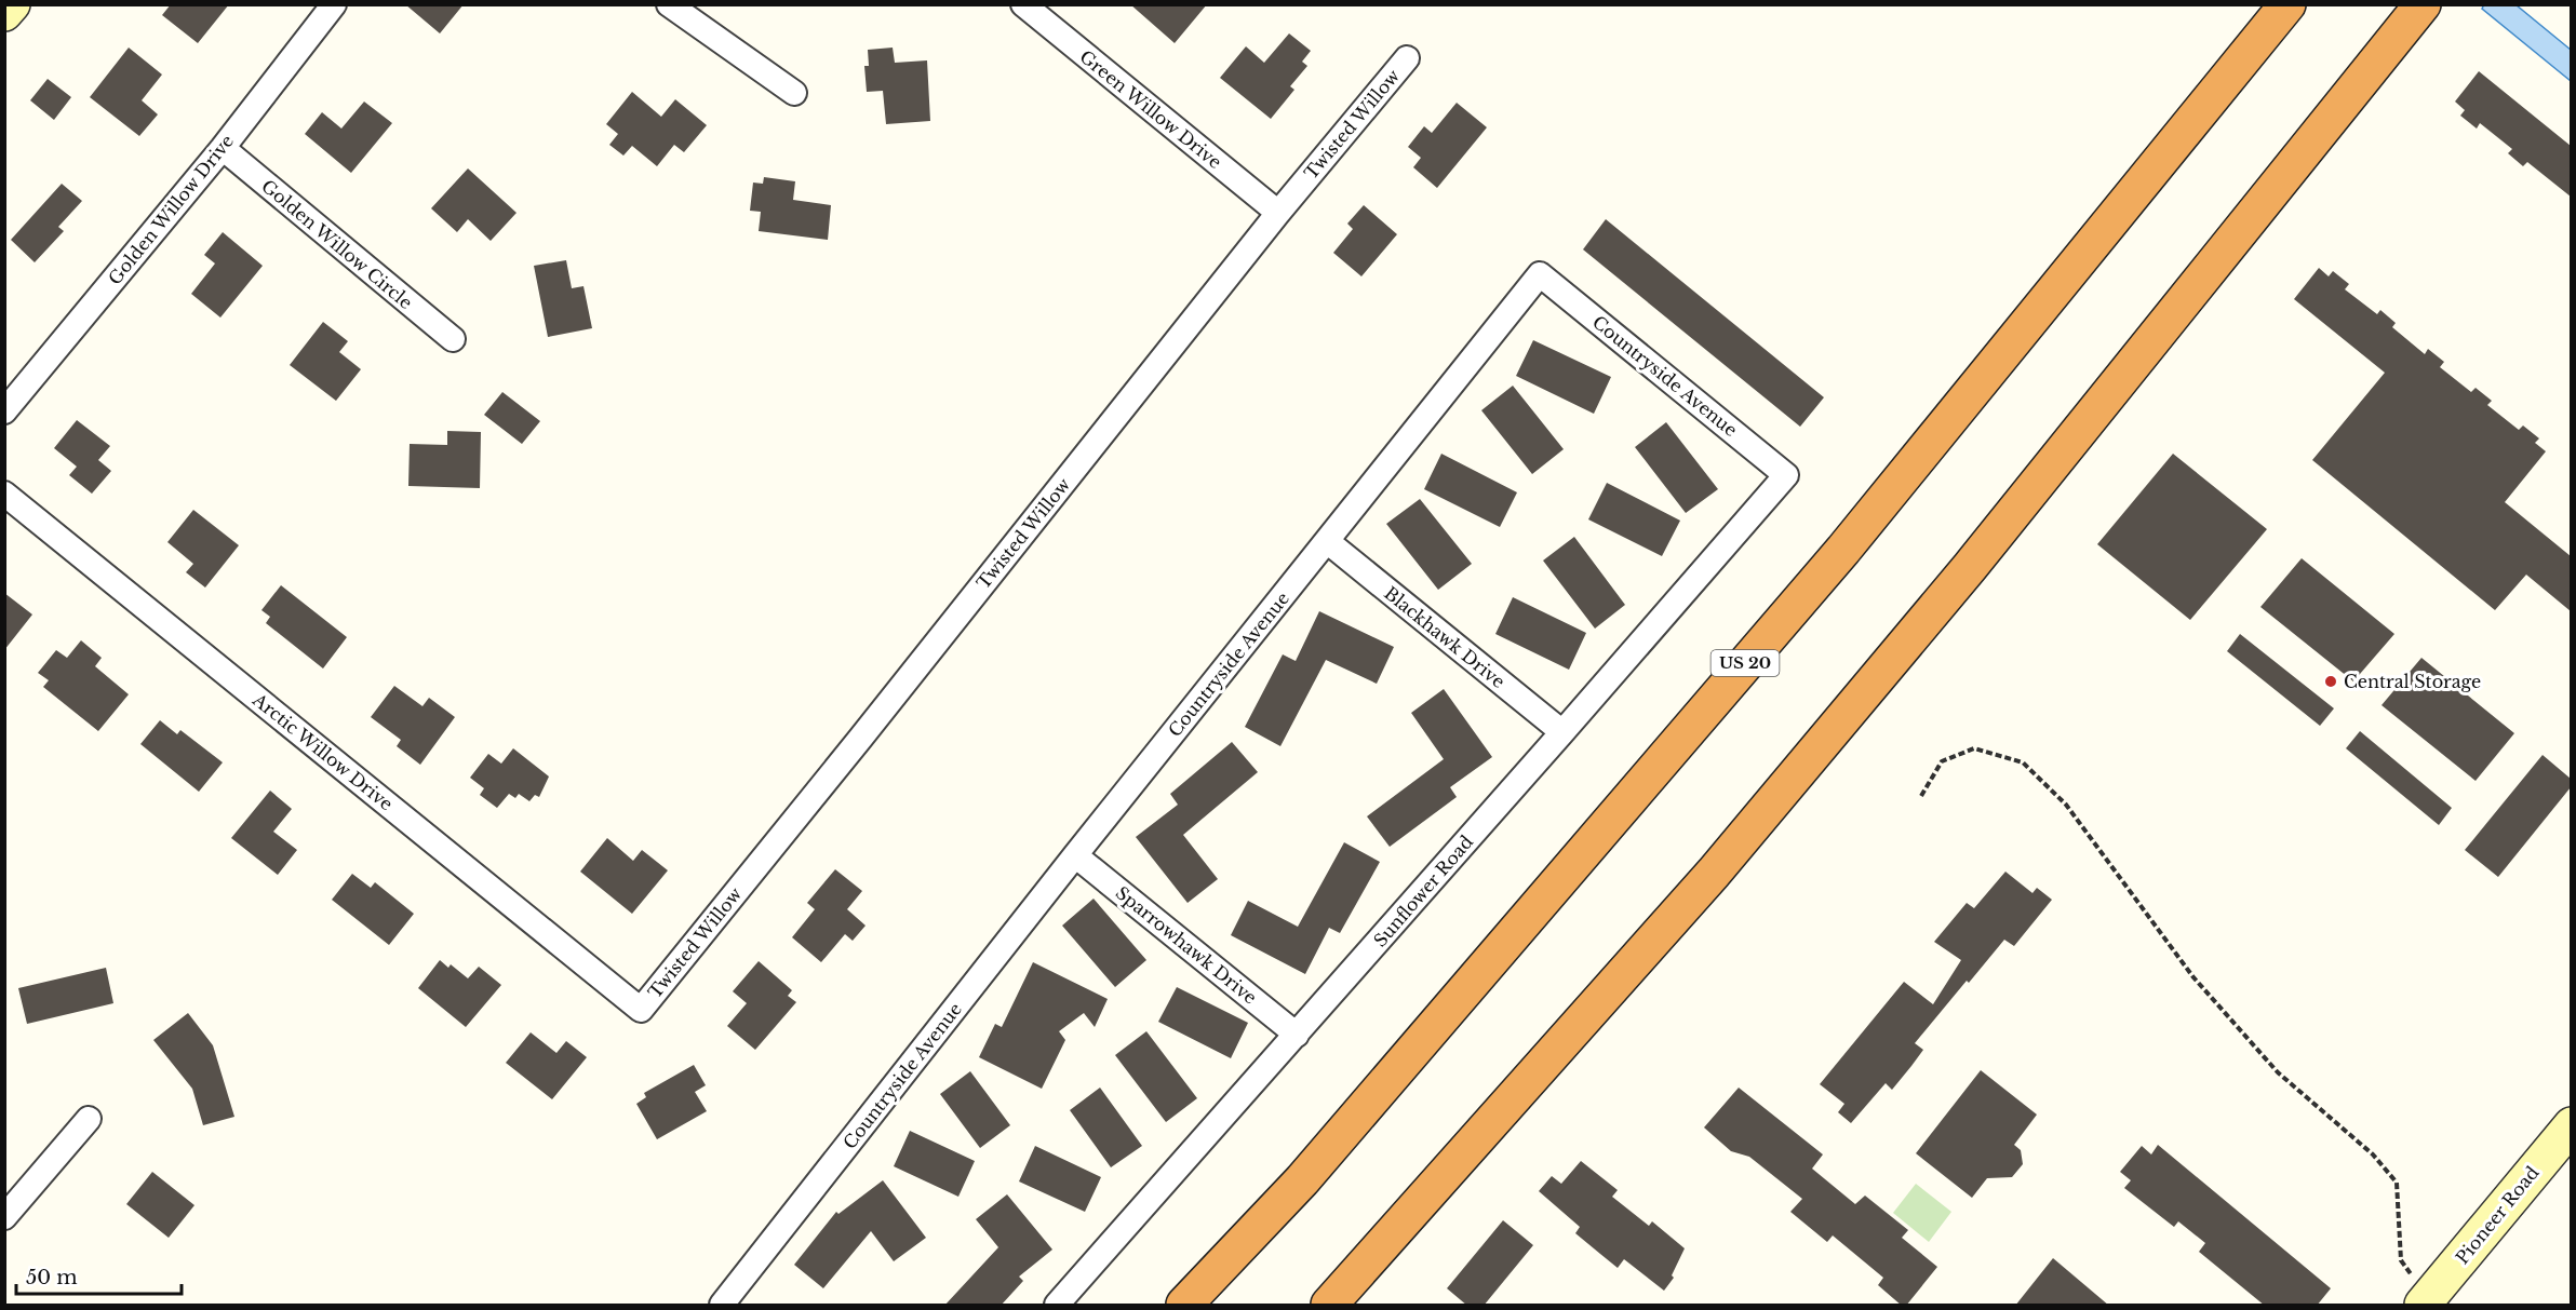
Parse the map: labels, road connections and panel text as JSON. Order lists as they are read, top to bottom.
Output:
{
  "streets": {
    "highway": ["US 20"],
    "street": [
      "Green Willow Drive",
      "Twisted Willow",
      "Golden Willow Drive",
      "Golden Willow Circle",
      "Countryside Avenue",
      "Blackhawk Drive",
      "Arctic Willow Drive",
      "Sunflower Road",
      "Sparrowhawk Drive",
      "Pioneer Road"
    ]
  },
  "crossings": [
    ["Green Willow Drive", "Twisted Willow"],
    ["Twisted Willow", "Arctic Willow Drive"],
    ["Golden Willow Drive", "Golden Willow Circle"],
    ["Countryside Avenue", "Blackhawk Drive"],
    ["Countryside Avenue", "Sunflower Road"],
    ["Countryside Avenue", "Sparrowhawk Drive"],
    ["Blackhawk Drive", "Sunflower Road"],
    ["Sunflower Road", "Sparrowhawk Drive"]
  ],
  "places": ["Central Storage"],
  "scale_bar": "50 m"
}
